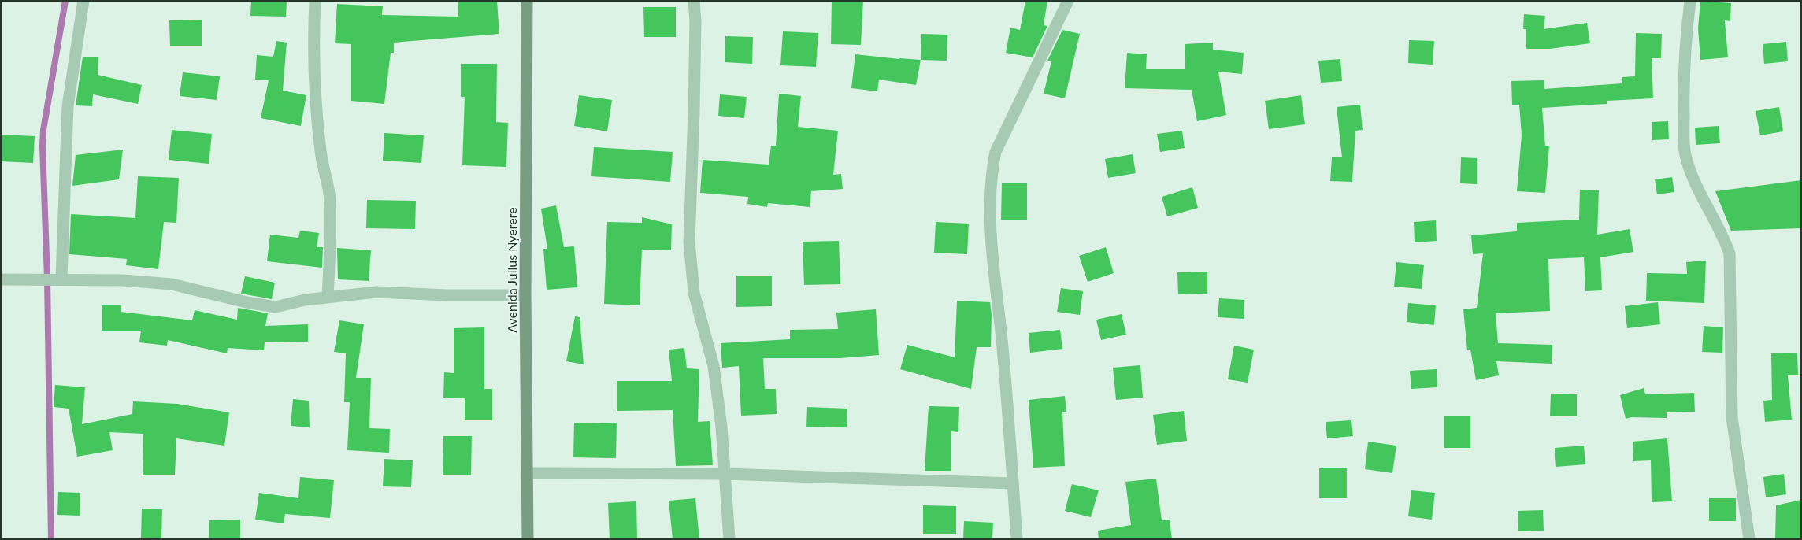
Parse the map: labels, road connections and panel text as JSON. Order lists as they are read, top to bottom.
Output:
{
  "streets": {
    "street": ["Avenida Julius Nyerere"]
  }
}
